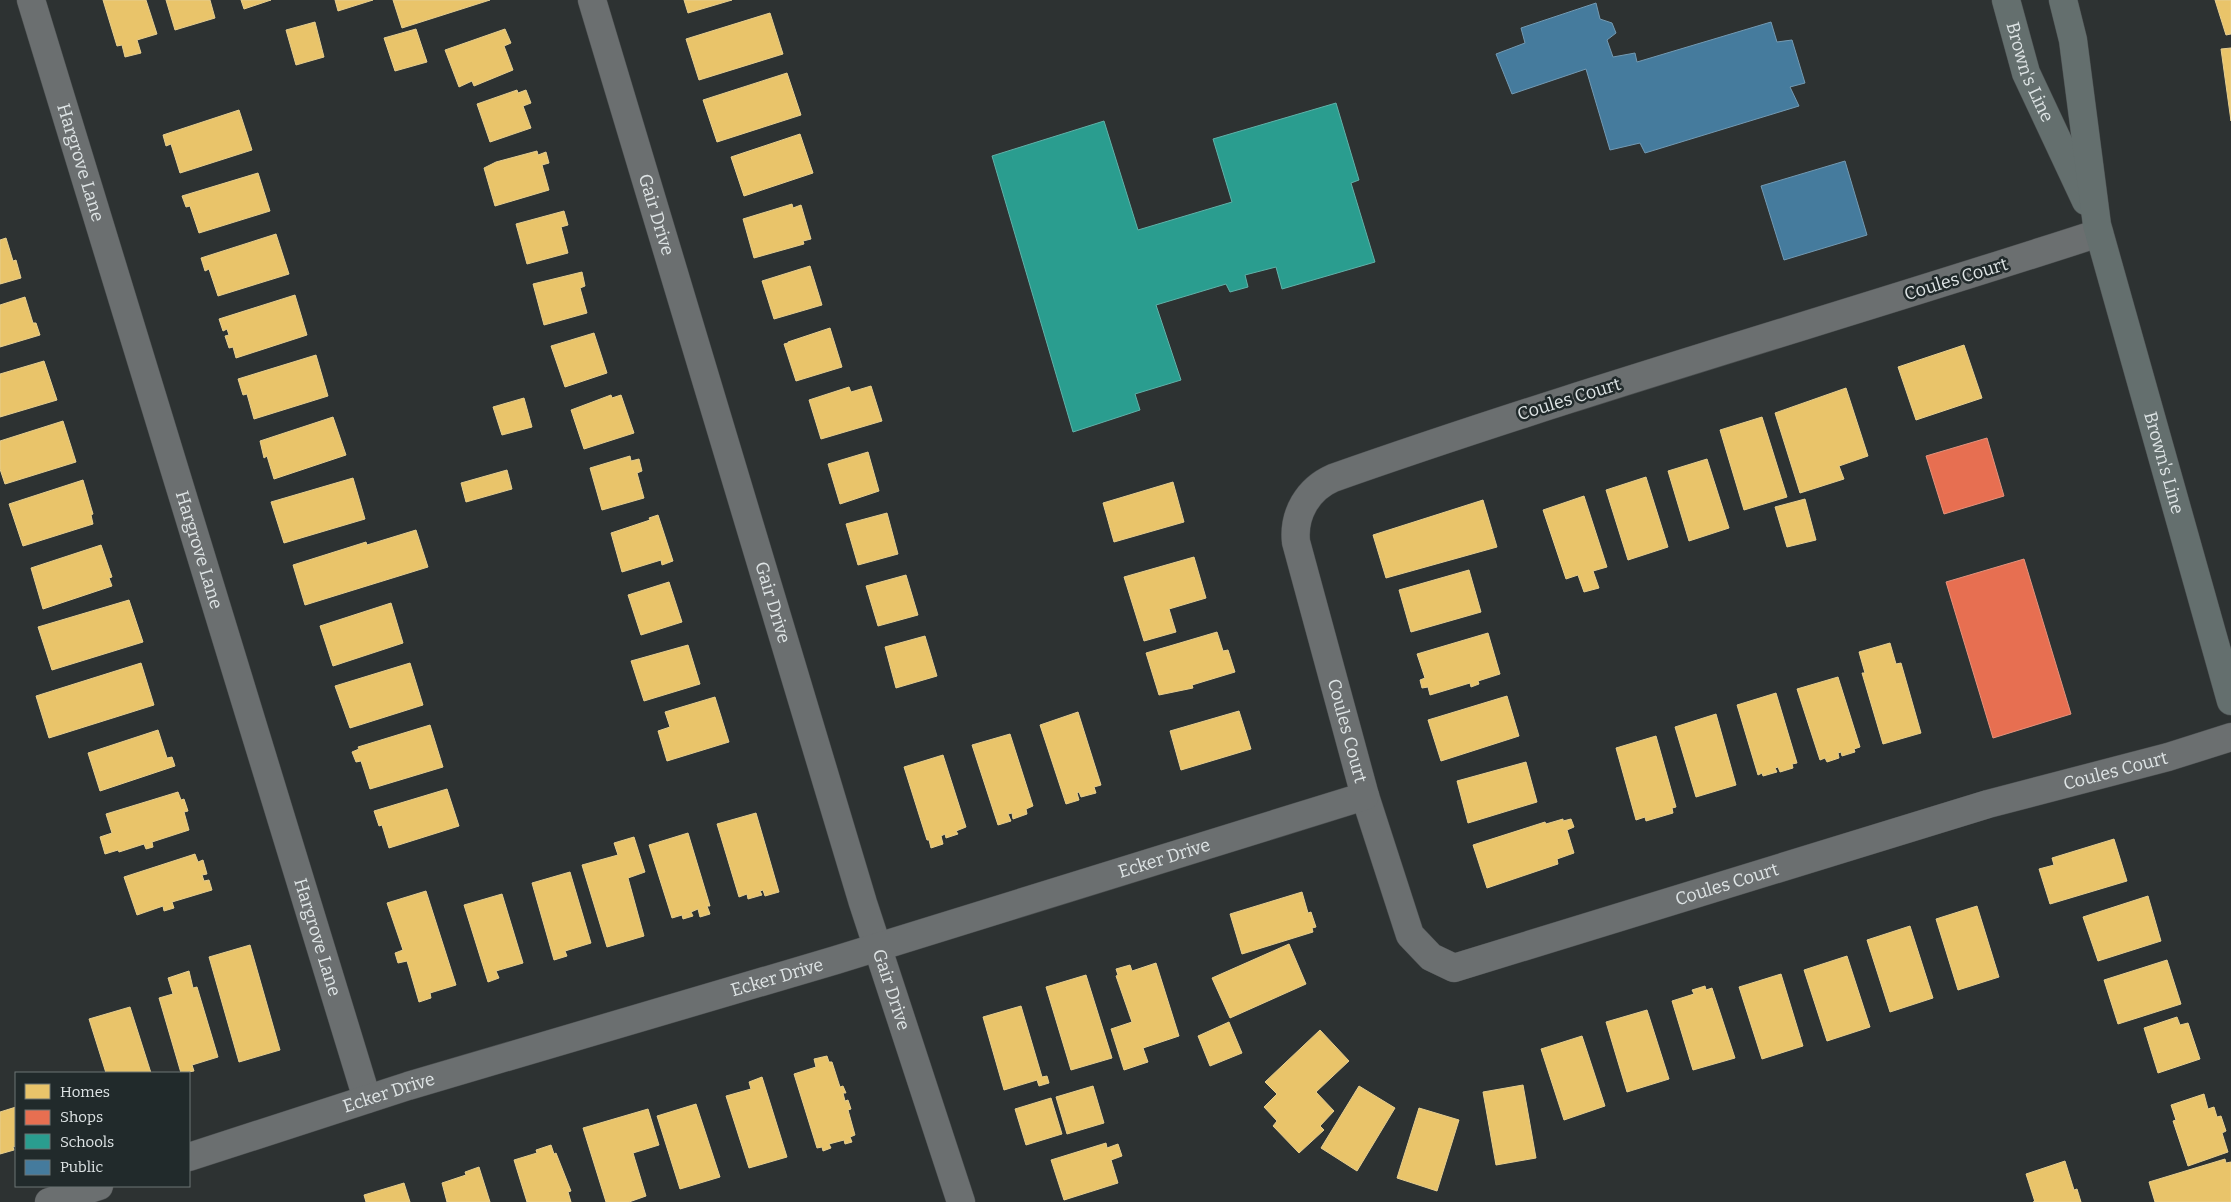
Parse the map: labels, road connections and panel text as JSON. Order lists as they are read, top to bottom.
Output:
{
  "streets": {
    "main road": ["Brown's Line"],
    "street": [
      "Hargrove Lane",
      "Gair Drive",
      "Coules Court",
      "Ecker Drive"
    ]
  },
  "crossings": [
    ["Brown's Line", "Coules Court"],
    ["Hargrove Lane", "Ecker Drive"],
    ["Gair Drive", "Ecker Drive"],
    ["Coules Court", "Ecker Drive"]
  ],
  "legend": [
    "Homes",
    "Shops",
    "Schools",
    "Public"
  ]
}
